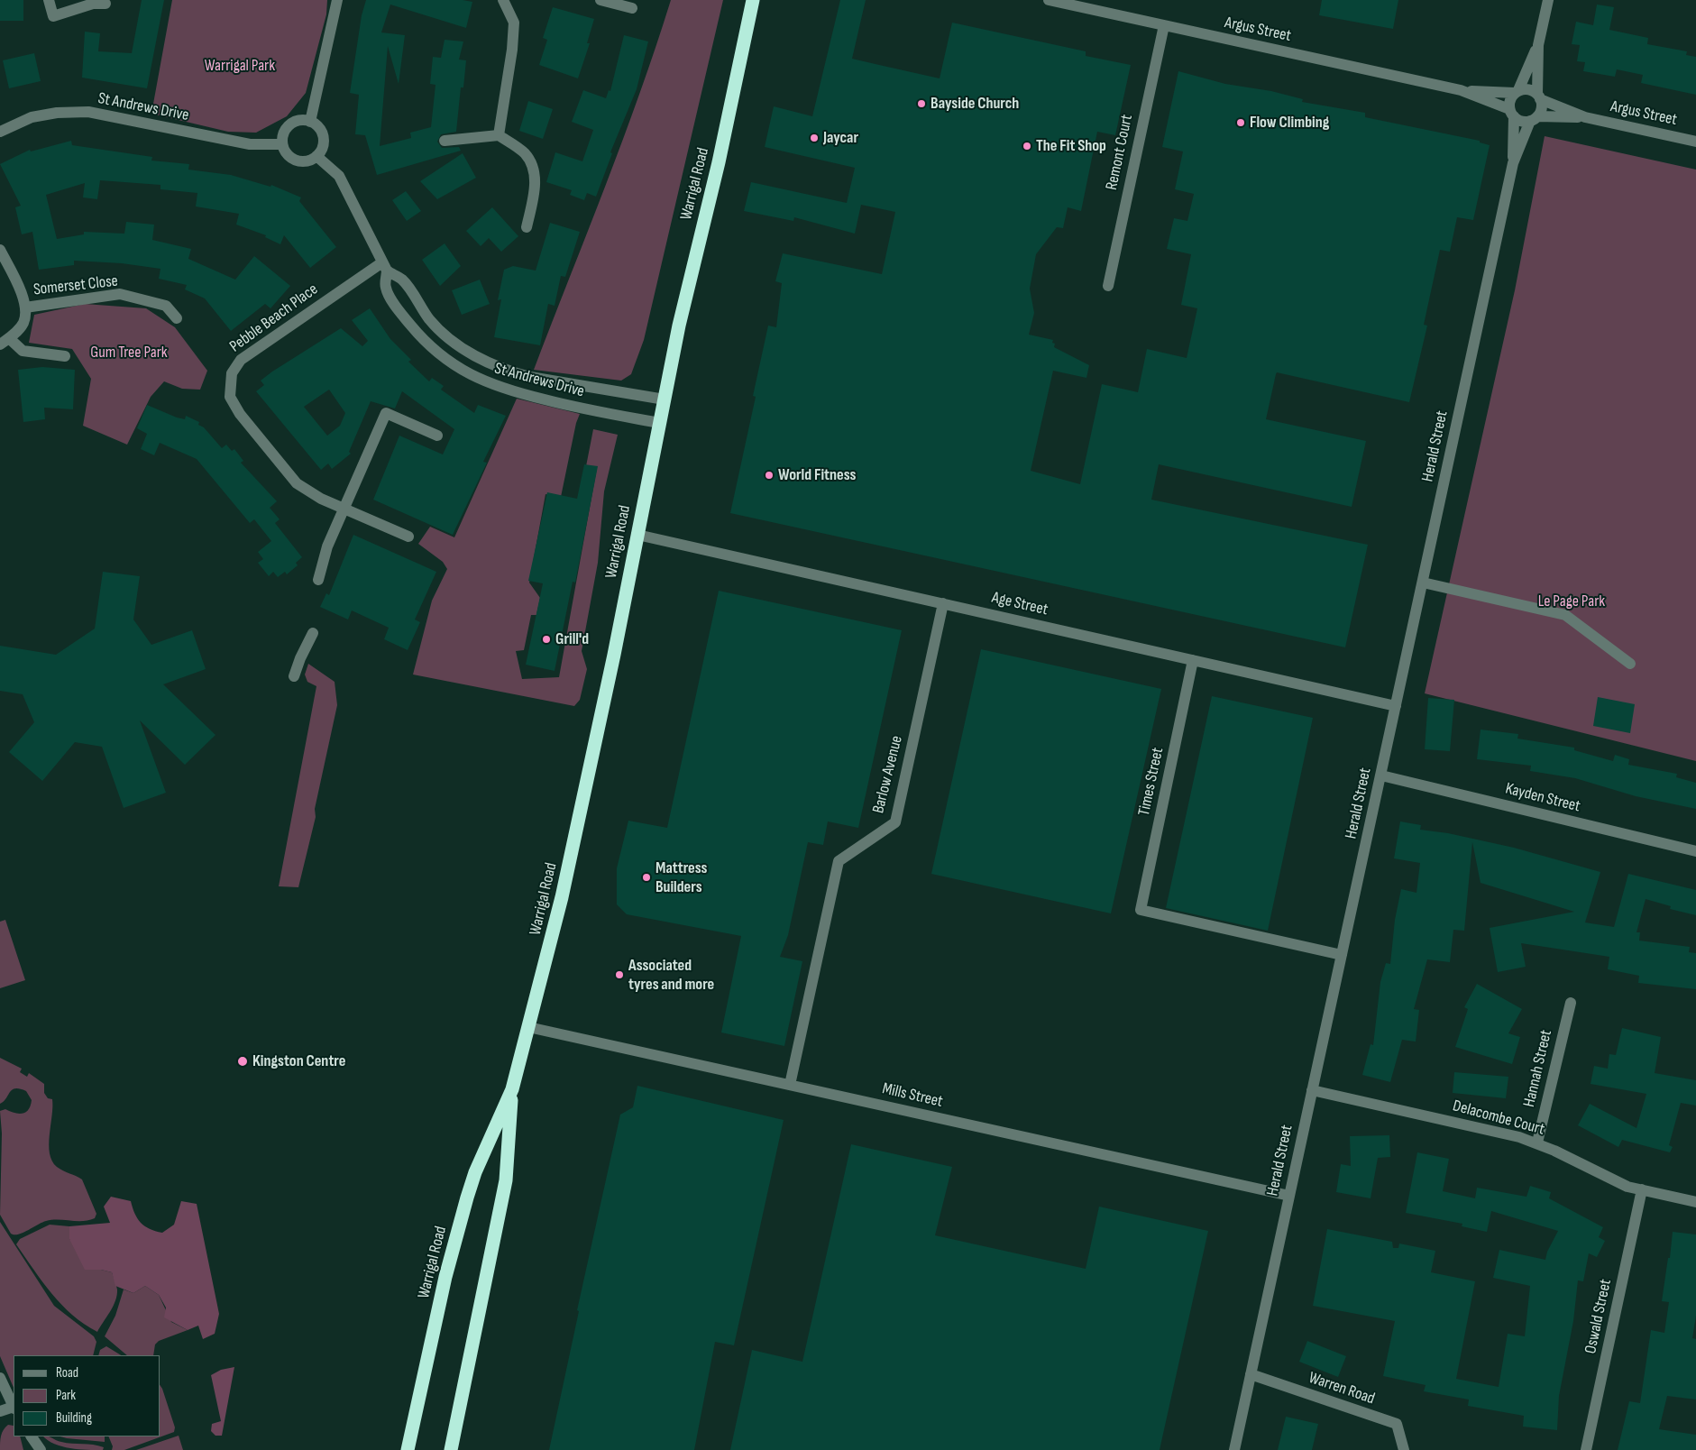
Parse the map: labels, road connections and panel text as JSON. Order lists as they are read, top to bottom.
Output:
{
  "streets": {
    "highway": ["Warrigal Road"],
    "street": [
      "Argus Street",
      "St Andrews Drive",
      "Remont Court",
      "Somerset Close",
      "Pebble Beach Place",
      "Herald Street",
      "Age Street",
      "Barlow Avenue",
      "Times Street",
      "Kayden Street",
      "Hannah Street",
      "Mills Street",
      "Delacombe Court",
      "Oswald Street",
      "Warren Road"
    ]
  },
  "crossings": [
    ["Argus Street", "Remont Court"],
    ["Argus Street", "Herald Street"],
    ["St Andrews Drive", "Warrigal Road"],
    ["St Andrews Drive", "Pebble Beach Place"],
    ["Warrigal Road", "Age Street"],
    ["Warrigal Road", "Mills Street"],
    ["Herald Street", "Age Street"],
    ["Herald Street", "Times Street"],
    ["Herald Street", "Kayden Street"],
    ["Herald Street", "Mills Street"],
    ["Herald Street", "Delacombe Court"],
    ["Herald Street", "Warren Road"],
    ["Age Street", "Barlow Avenue"],
    ["Age Street", "Times Street"],
    ["Barlow Avenue", "Mills Street"],
    ["Hannah Street", "Delacombe Court"],
    ["Delacombe Court", "Oswald Street"]
  ],
  "parks": ["Warrigal Park", "Gum Tree Park", "Le Page Park"],
  "places": [
    "Bayside Church",
    "Flow Climbing",
    "Jaycar",
    "The Fit Shop",
    "World Fitness",
    "Grill'd",
    "Mattress Builders",
    "Associated tyres and more",
    "Kingston Centre"
  ],
  "legend": ["Road", "Park", "Building"]
}
